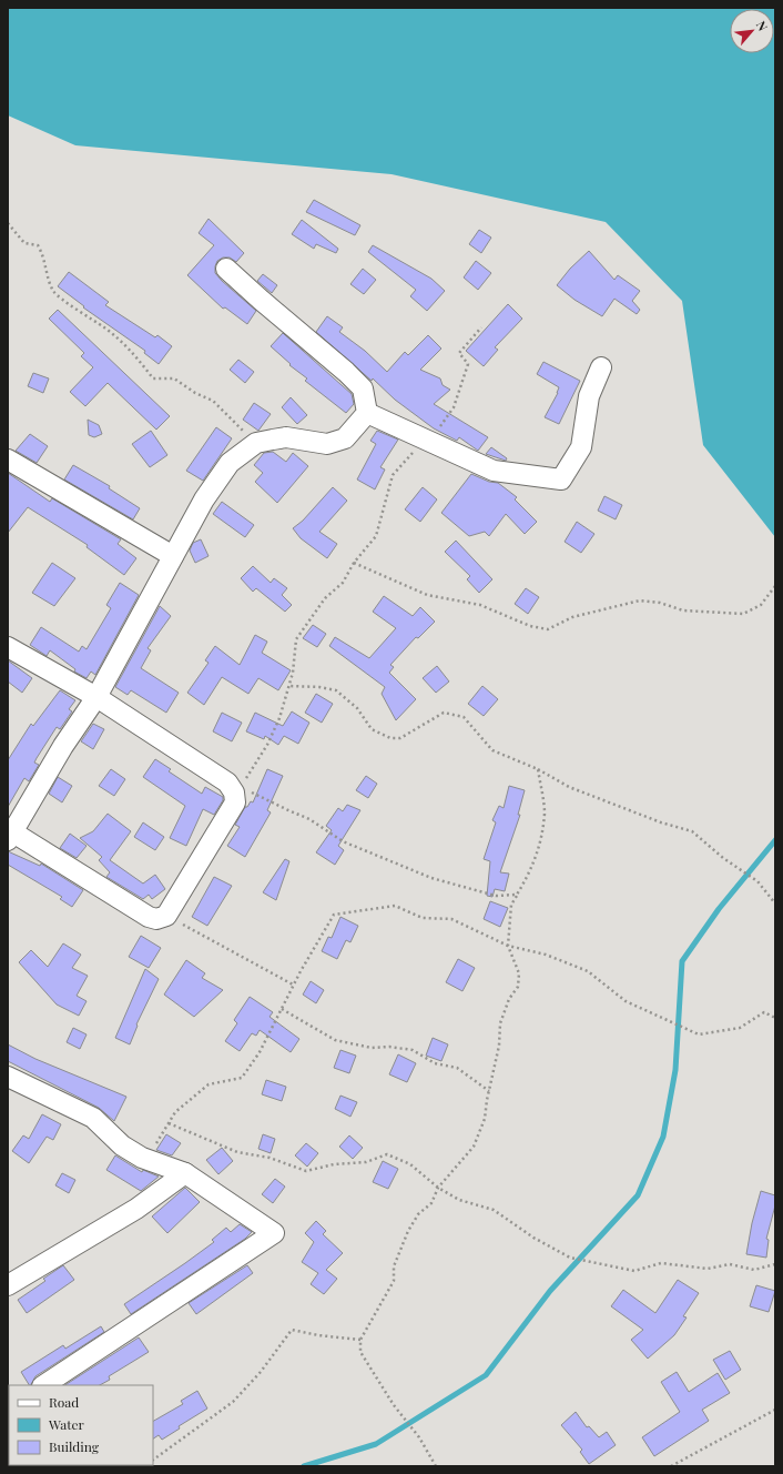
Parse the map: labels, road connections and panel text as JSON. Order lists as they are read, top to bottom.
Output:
{
  "legend": ["Road", "Water", "Building"],
  "north": "top right"
}
